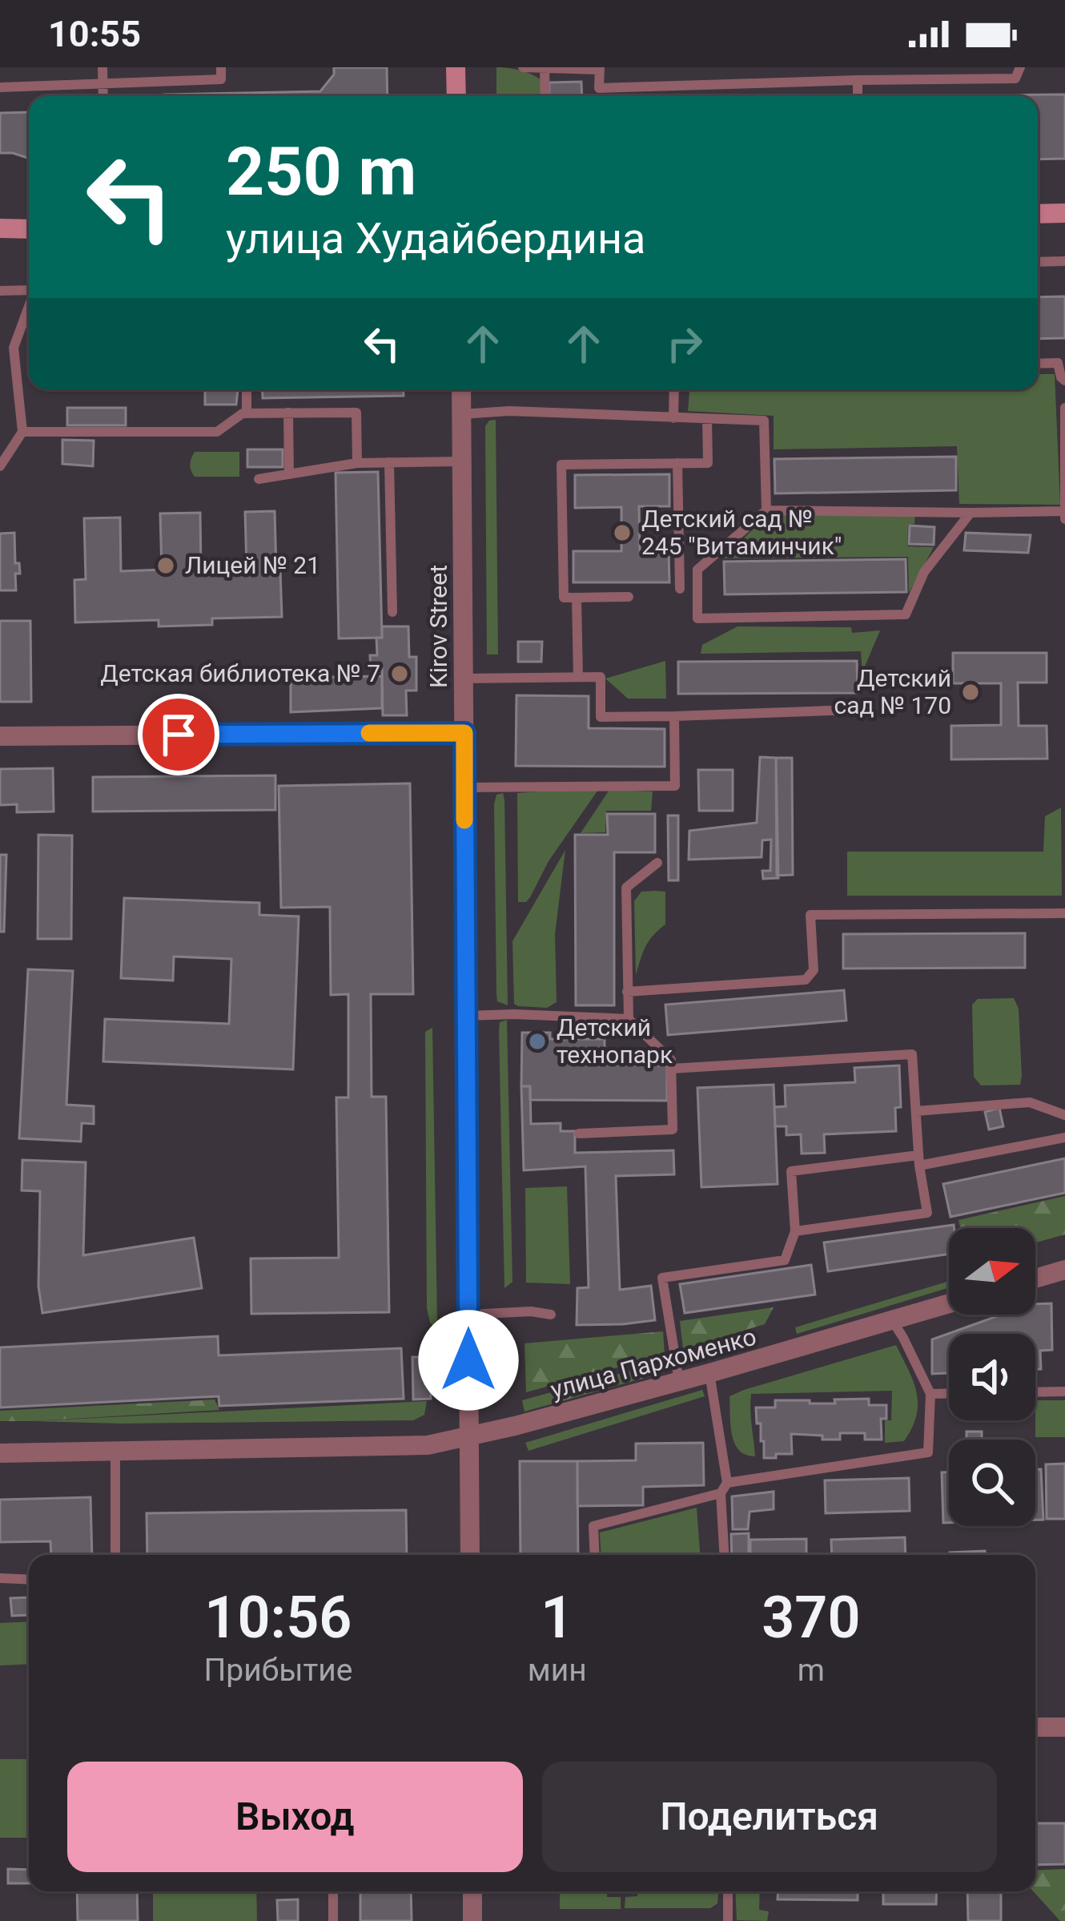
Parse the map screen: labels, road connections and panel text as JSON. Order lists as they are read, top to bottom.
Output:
{
  "streets": {
    "street": ["Kirov Street", "улица Пархоменко"]
  },
  "crossings": [
    ["Kirov Street", "улица Пархоменко"]
  ],
  "places": [
    "Детский сад № 245 \"Витаминчик\"",
    "Лицей № 21",
    "Детская библиотека № 7",
    "Детский сад № 170",
    "Детский технопарк"
  ],
  "north": "right",
  "page": {
    "status": "10:55",
    "turn": ["250 m", "улица Худайбердина"],
    "eta": [
      "10:56",
      "Прибытие",
      "1",
      "мин",
      "370",
      "m"
    ],
    "buttons": ["Выход", "Поделиться"]
  }
}
